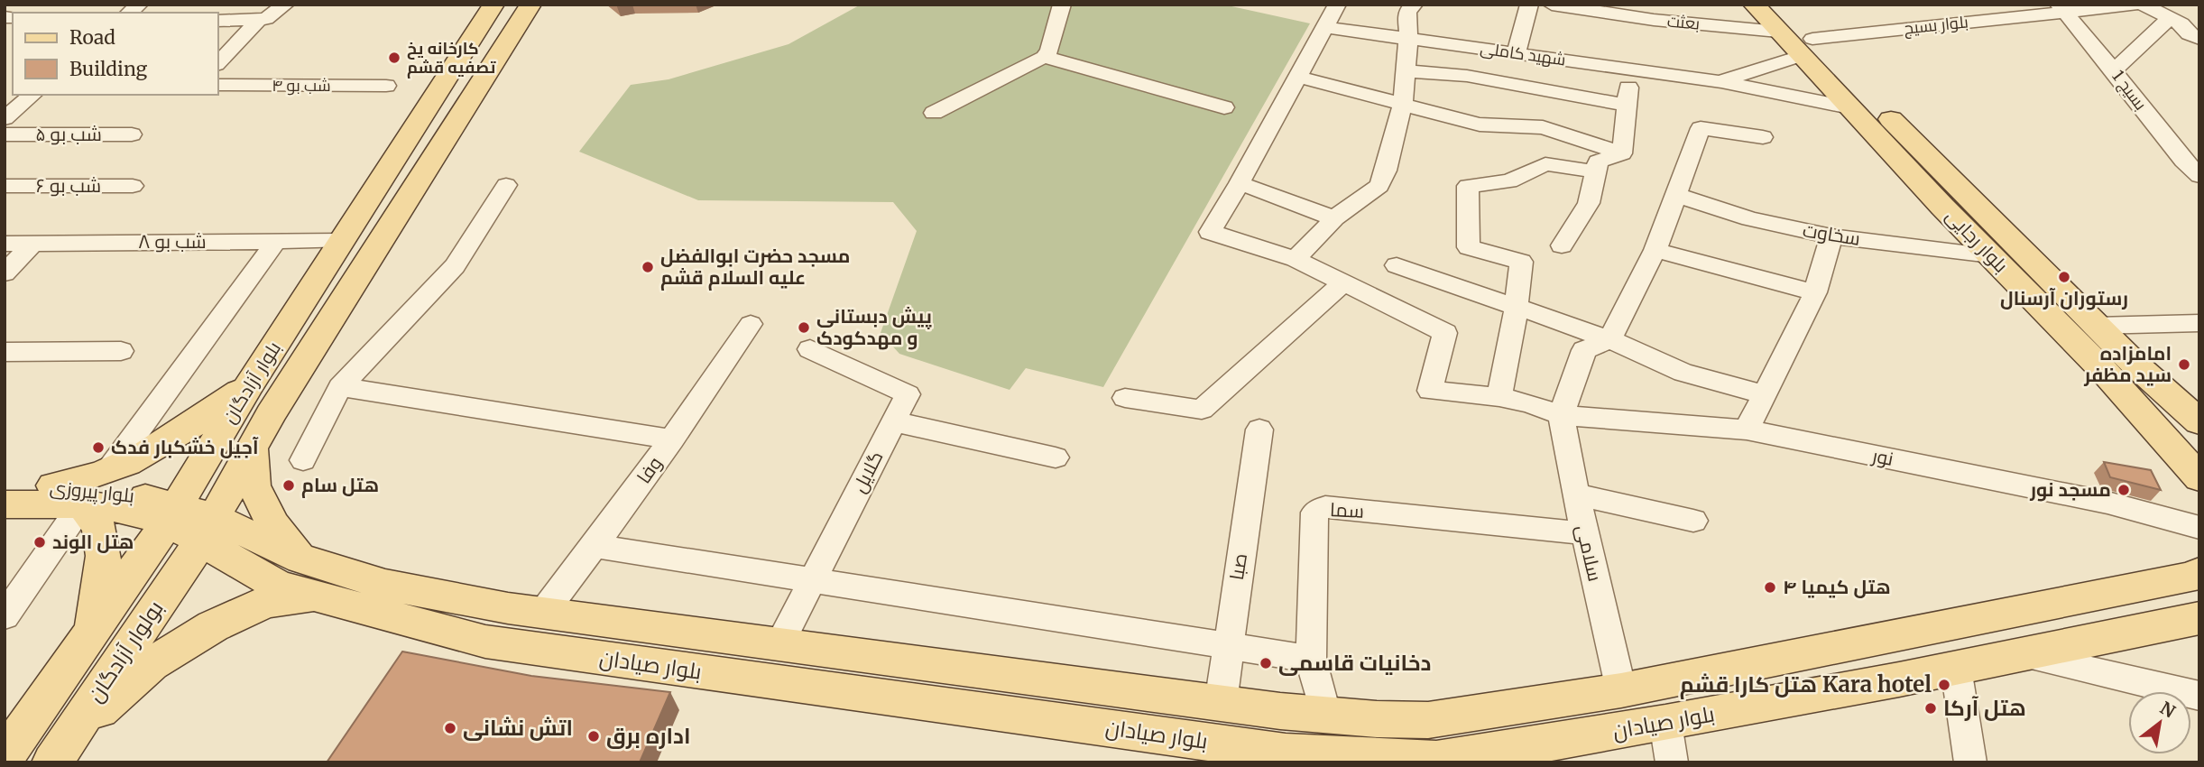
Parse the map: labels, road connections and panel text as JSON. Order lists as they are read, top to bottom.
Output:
{
  "streets": {
    "main road": [
      "بلوار رجایی",
      "بلوار آزادگان",
      "بلوار پیروزی",
      "بولوار آزادگان",
      "بلوار صیادان"
    ],
    "street": [
      "بعثت",
      "بلوار بسیج",
      "شهید کاملی",
      "شب بو ۴",
      "بسیج 1",
      "شب بو ۵",
      "شب بو ۶",
      "سخاوت",
      "شب بو ۸",
      "نور",
      "وفا",
      "گلایل",
      "سما",
      "سلامی",
      "صبا"
    ]
  },
  "crossings": [
    ["بعثت", "بلوار بسیج"],
    ["بعثت", "بلوار رجایی"],
    ["بلوار بسیج", "بسیج 1"],
    ["بلوار بسیج", "بلوار رجایی"],
    ["شهید کاملی", "بلوار رجایی"],
    ["سخاوت", "بلوار رجایی"],
    ["شب بو ۸", "بلوار آزادگان"],
    ["بلوار آزادگان", "بلوار پیروزی"],
    ["بلوار آزادگان", "بولوار آزادگان"],
    ["بلوار آزادگان", "بلوار صیادان"],
    ["نور", "سلامی"],
    ["وفا", "بلوار صیادان"],
    ["گلایل", "بلوار صیادان"],
    ["بلوار پیروزی", "بولوار آزادگان"],
    ["بلوار پیروزی", "بلوار صیادان"],
    ["سما", "سلامی"],
    ["سما", "بلوار صیادان"],
    ["سلامی", "بلوار صیادان"],
    ["صبا", "بلوار صیادان"],
    ["بولوار آزادگان", "بلوار صیادان"]
  ],
  "places": [
    "کارخانه یخ تصفیه قشم",
    "مسجد حضرت ابوالفضل علیه السلام قشم",
    "رستوران آرسنال",
    "پیش دبستانی و مهدکودک",
    "امامزاده سید مظفر",
    "آجیل خشکبار فدک",
    "هتل سام",
    "مسجد نور",
    "هتل الوند",
    "هتل کیمیا ۴",
    "دخانیات قاسمی",
    "هتل کارا قشم Kara hotel",
    "هتل آرکا",
    "اتش نشانى",
    "اداره برق"
  ],
  "legend": ["Road", "Building"],
  "north": "top right"
}
